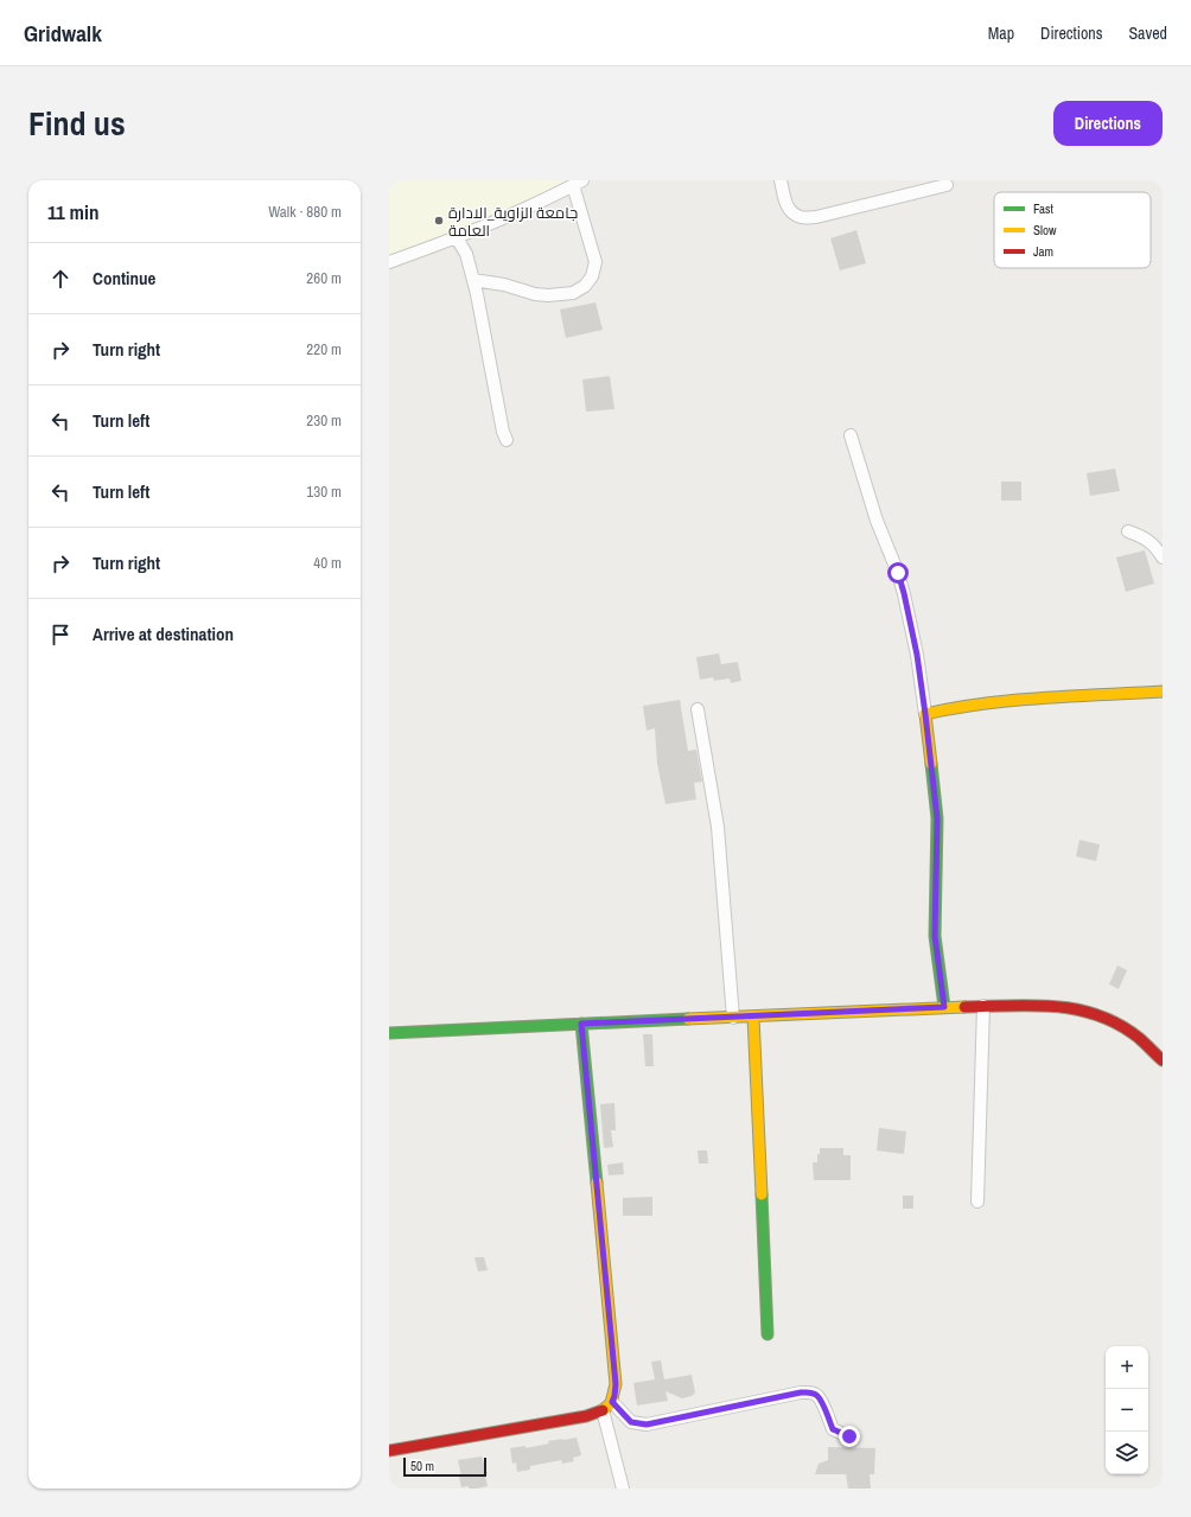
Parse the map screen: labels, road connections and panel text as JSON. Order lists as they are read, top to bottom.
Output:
{
  "places": ["جامعة الزاوية_الادارة العامة"],
  "legend": ["Fast", "Slow", "Jam"],
  "scale_bar": "50 m",
  "page": {
    "header": "Gridwalk",
    "nav": ["Map", "Directions", "Saved"],
    "title": "Find us",
    "buttons": "Directions",
    "heading": ["11 min", "Walk · 880 m"],
    "list": [
      ["Continue", "260 m"],
      ["Turn right", "220 m"],
      ["Turn left", "230 m"],
      ["Turn left", "130 m"],
      ["Turn right", "40 m"],
      "Arrive at destination"
    ],
    "map_buttons": ["+", "−"],
    "scale": "50 m"
  }
}
